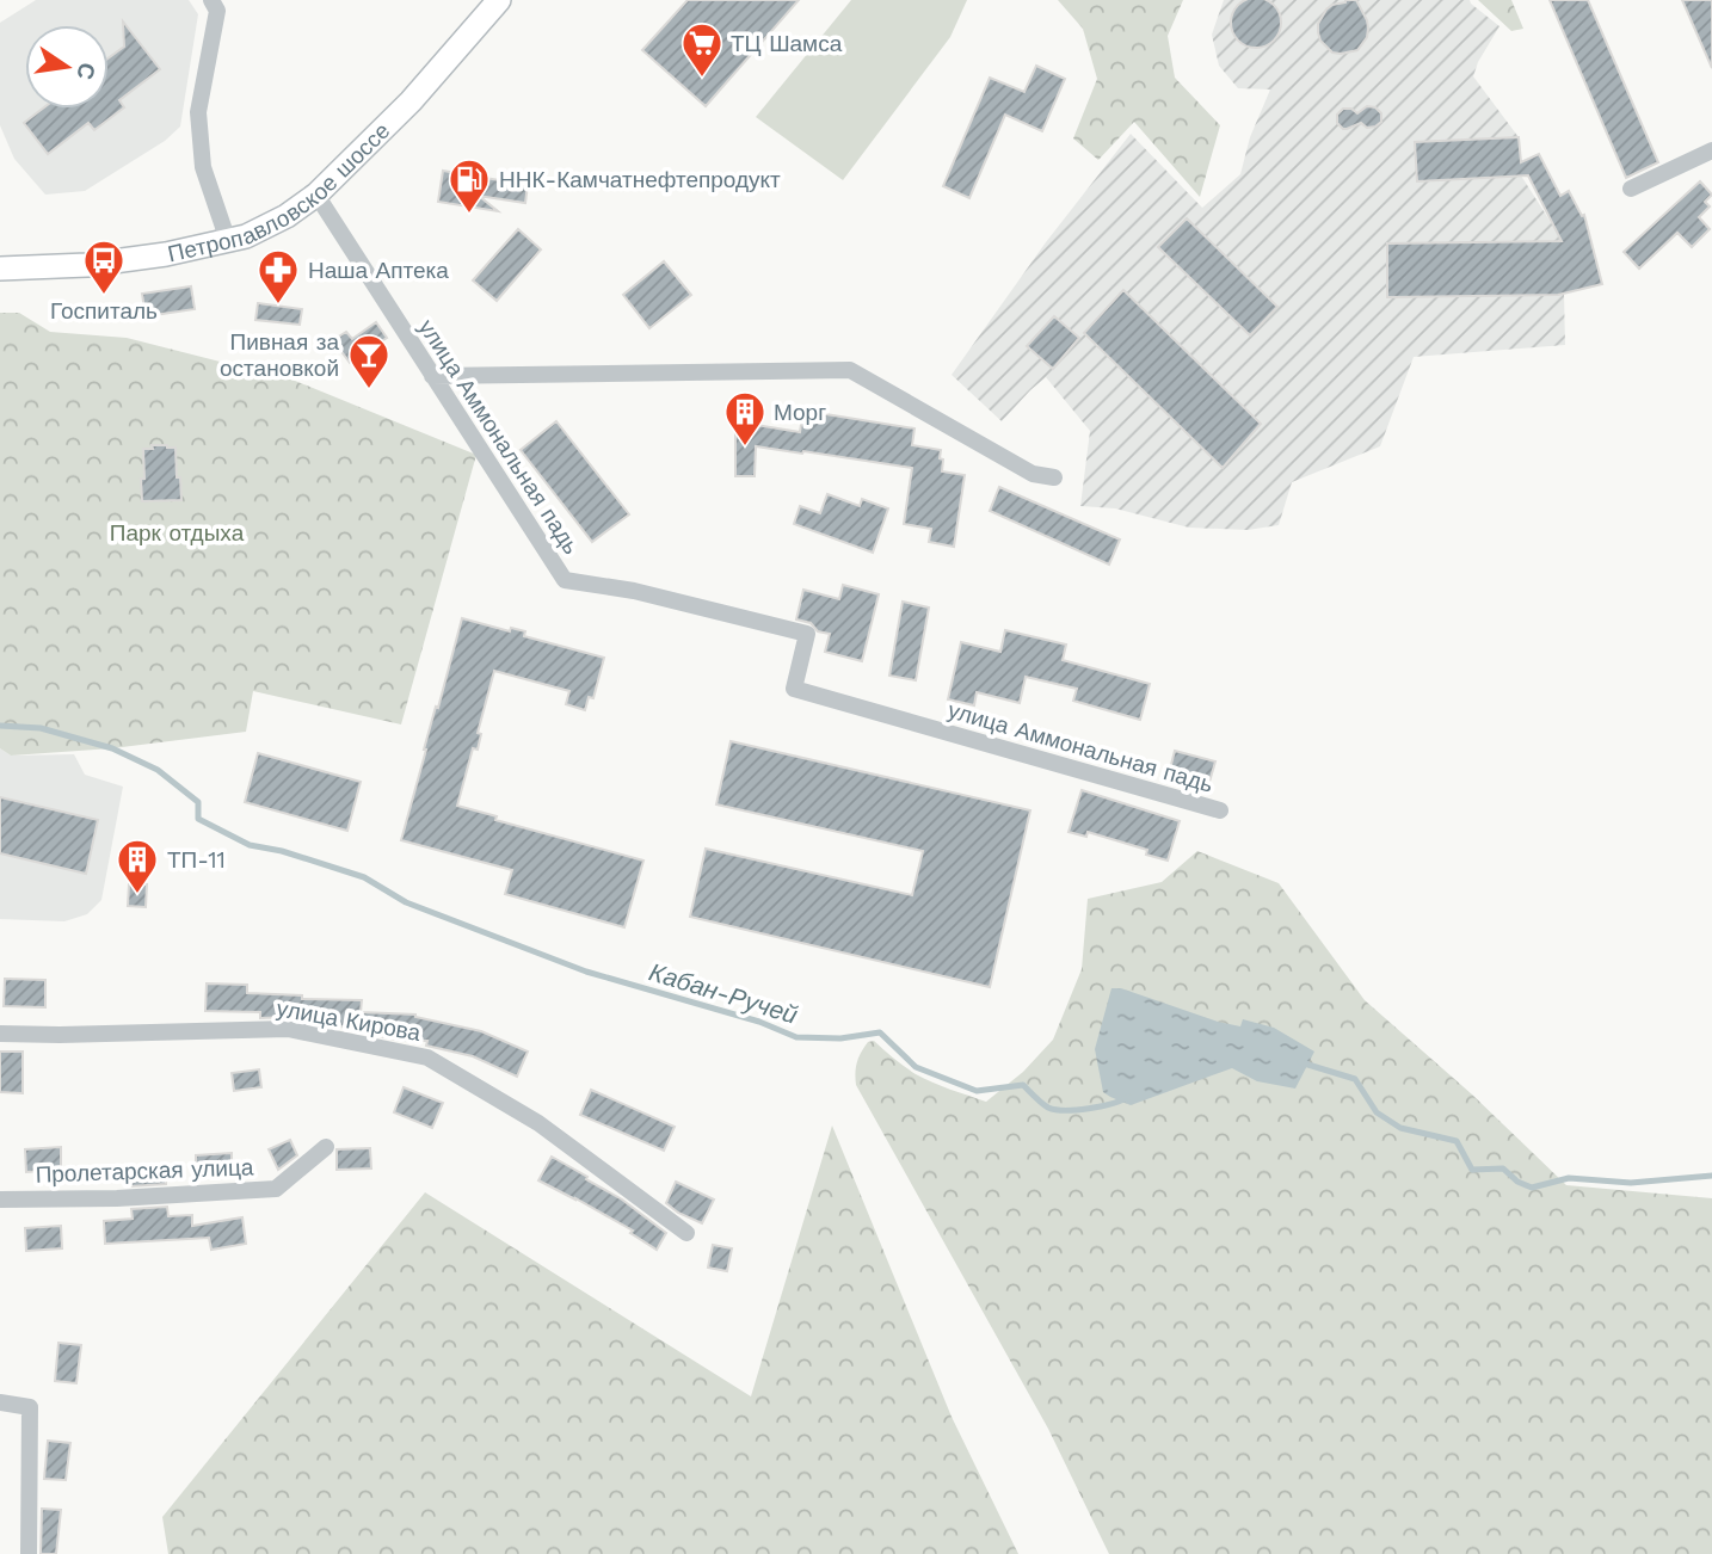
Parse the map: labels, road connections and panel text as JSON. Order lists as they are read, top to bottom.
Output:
{
  "streets": {
    "main road": ["Петропавловское шоссе"],
    "street": ["улица Аммональная падь", "улица Кирова", "Пролетарская улица"]
  },
  "crossings": [
    ["Петропавловское шоссе", "улица Аммональная падь"]
  ],
  "water": ["Кабан-Ручей"],
  "parks": ["Парк отдыха"],
  "places": {
    "supermarket": ["ТЦ Шамса"],
    "fuel station": ["ННК-Камчатнефтепродукт"],
    "bus stop": ["Госпиталь"],
    "pharmacy": ["Наша Аптека"],
    "bar": ["Пивная за остановкой"],
    "building": ["Морг", "ТП-11"]
  },
  "north": "right"
}
